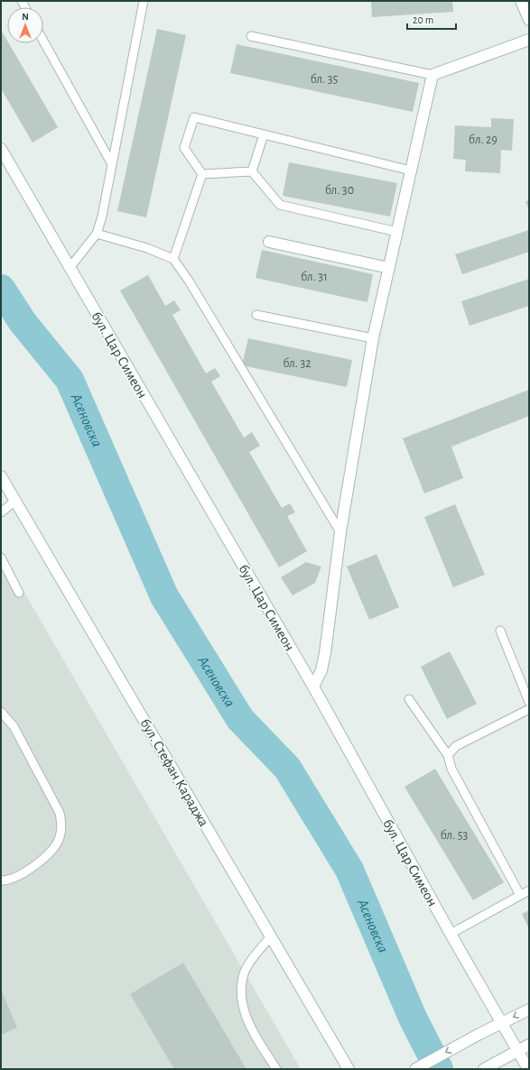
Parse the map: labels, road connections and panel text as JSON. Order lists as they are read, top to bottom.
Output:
{
  "streets": {
    "main road": ["бул. Цар Симеон", "бул. Стефан Караджа"]
  },
  "water": ["Асеновска"],
  "house_numbers": [
    "бл. 35",
    "бл. 29",
    "бл. 30",
    "бл. 31",
    "бл. 32",
    "бл. 53"
  ],
  "scale_bar": "20 m",
  "north": "top"
}
